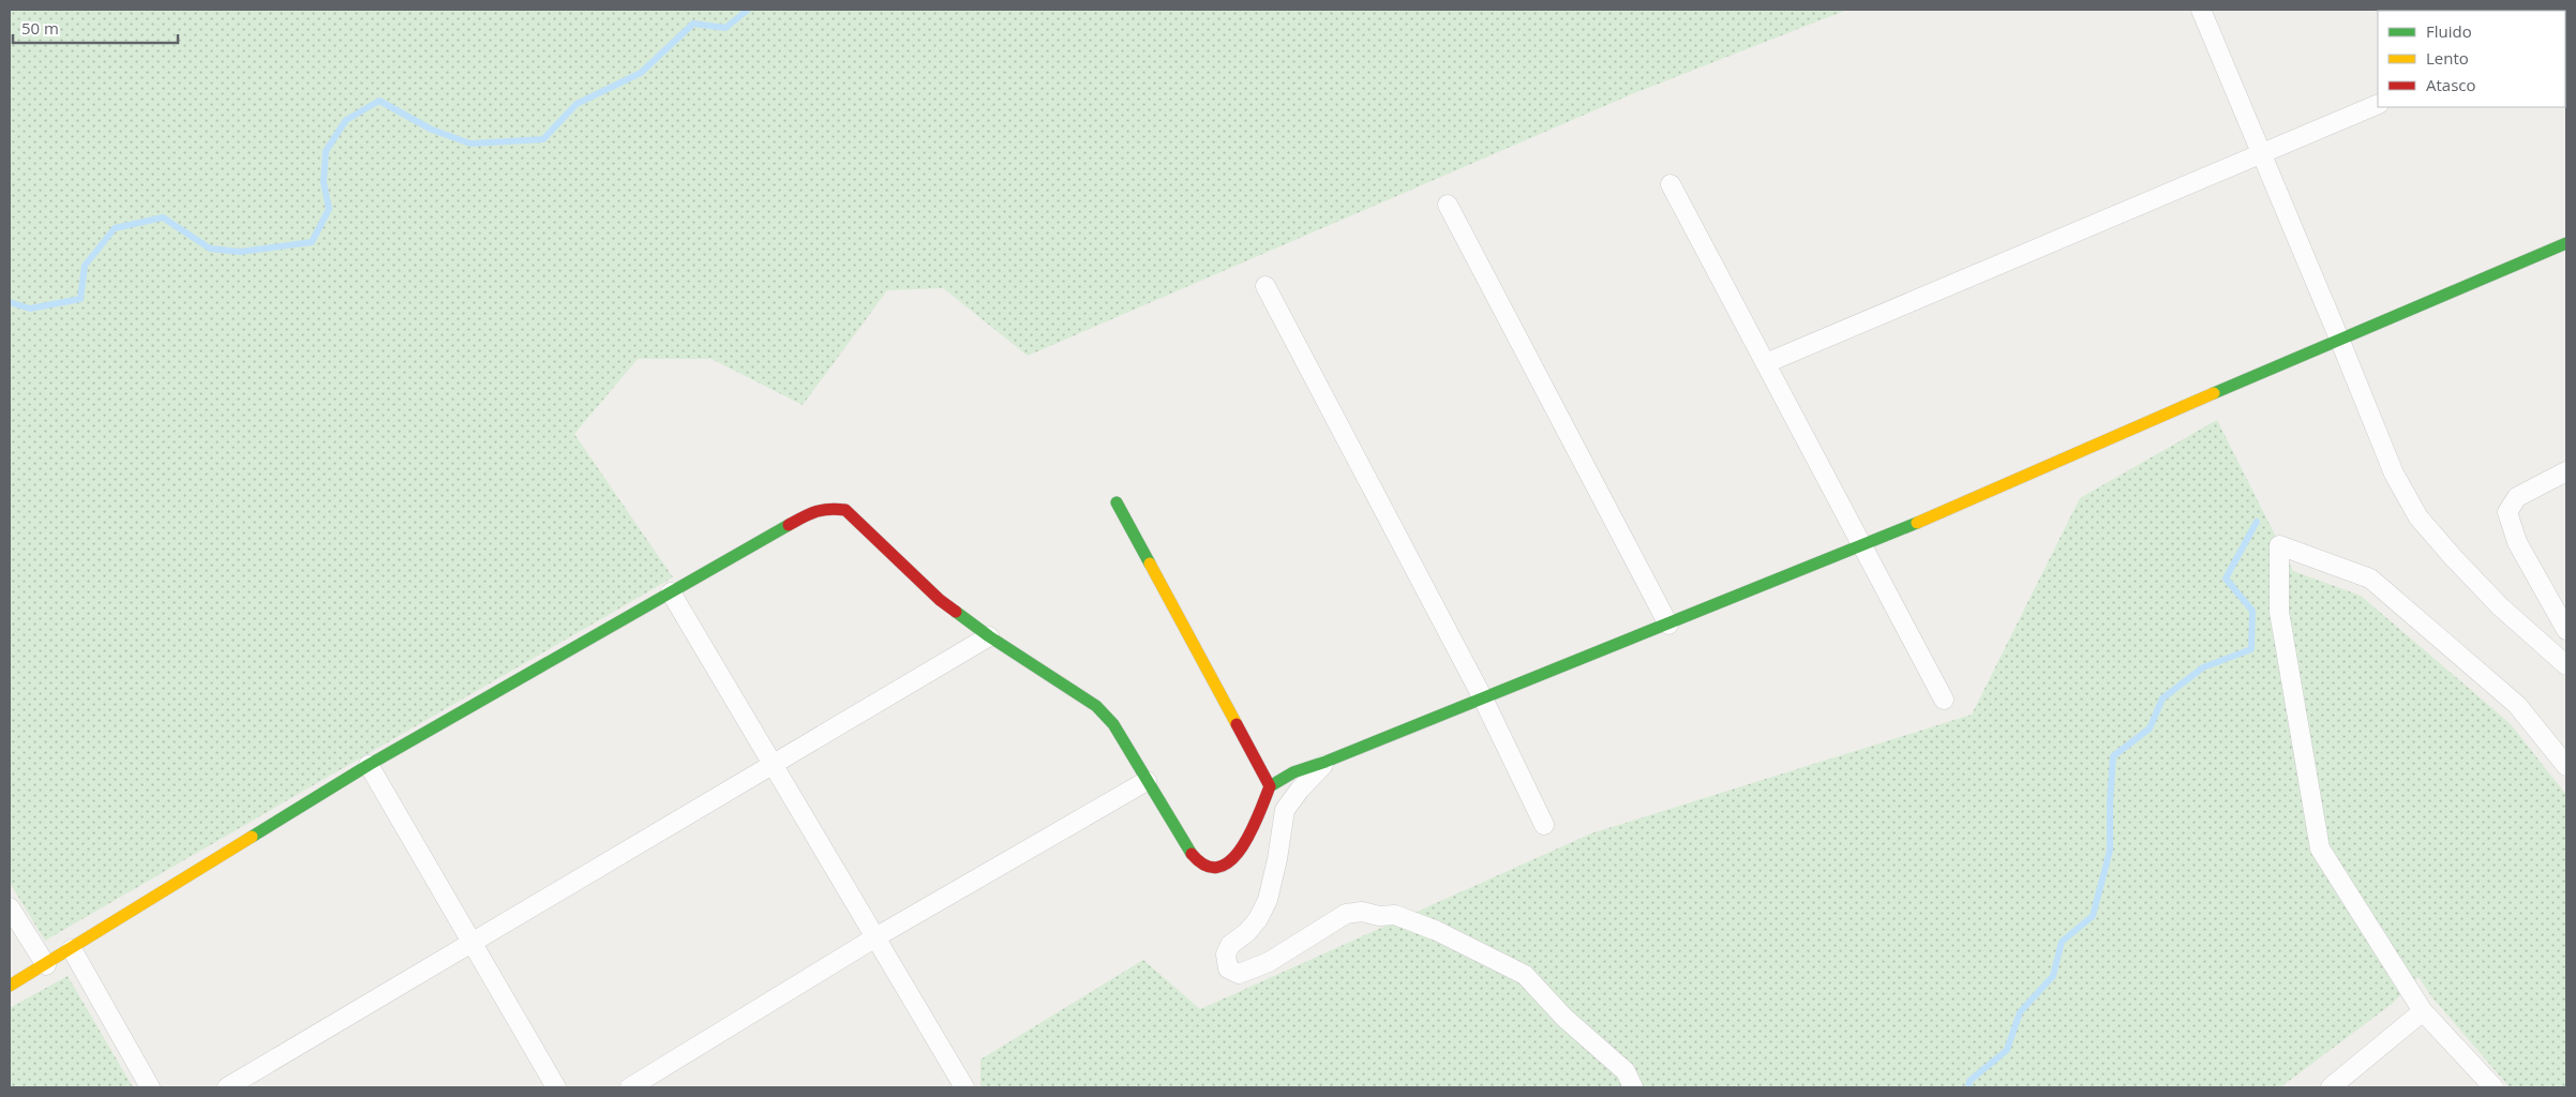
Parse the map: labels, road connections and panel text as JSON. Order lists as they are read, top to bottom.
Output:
{
  "legend": ["Fluido", "Lento", "Atasco"],
  "scale_bar": "50 m"
}
